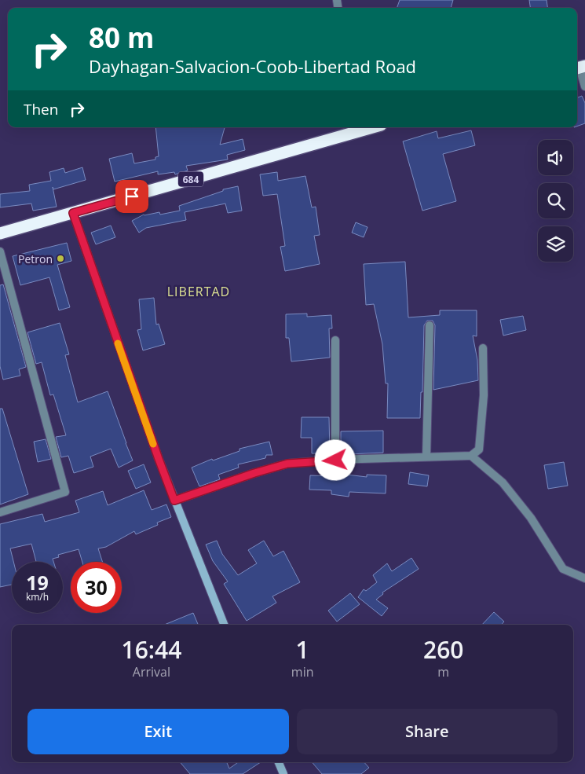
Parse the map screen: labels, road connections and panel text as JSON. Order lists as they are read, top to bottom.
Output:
{
  "streets": {
    "highway": ["684"]
  },
  "districts": ["LIBERTAD"],
  "places": ["Petron"],
  "page": {
    "turn": ["80 m", "Dayhagan-Salvacion-Coob-Libertad Road"],
    "then": "Then",
    "speed": "19 km/h",
    "limit": "30",
    "eta": [
      "16:44",
      "Arrival",
      "1",
      "min",
      "260",
      "m"
    ],
    "buttons": ["Exit", "Share"]
  }
}
